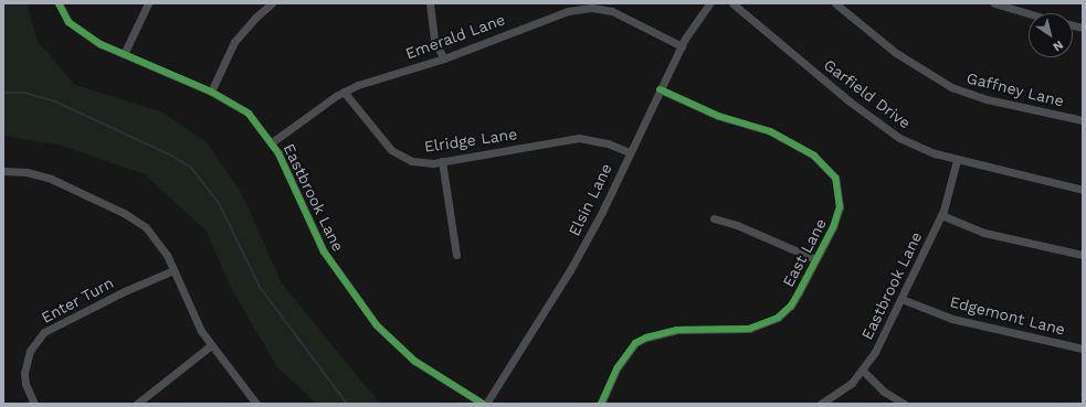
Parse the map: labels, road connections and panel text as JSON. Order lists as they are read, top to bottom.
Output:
{
  "streets": {
    "street": [
      "Emerald Lane",
      "Gaffney Lane",
      "Garfield Drive",
      "Elridge Lane",
      "Eastbrook Lane",
      "Elsin Lane",
      "East Lane",
      "Enter Turn",
      "Edgemont Lane"
    ]
  },
  "crossings": [
    ["Emerald Lane", "Elridge Lane"],
    ["Emerald Lane", "Eastbrook Lane"],
    ["Emerald Lane", "Elsin Lane"],
    ["Garfield Drive", "Eastbrook Lane"],
    ["Elridge Lane", "Elsin Lane"],
    ["Eastbrook Lane", "Edgemont Lane"],
    ["Elsin Lane", "East Lane"]
  ],
  "north": "bottom right"
}
